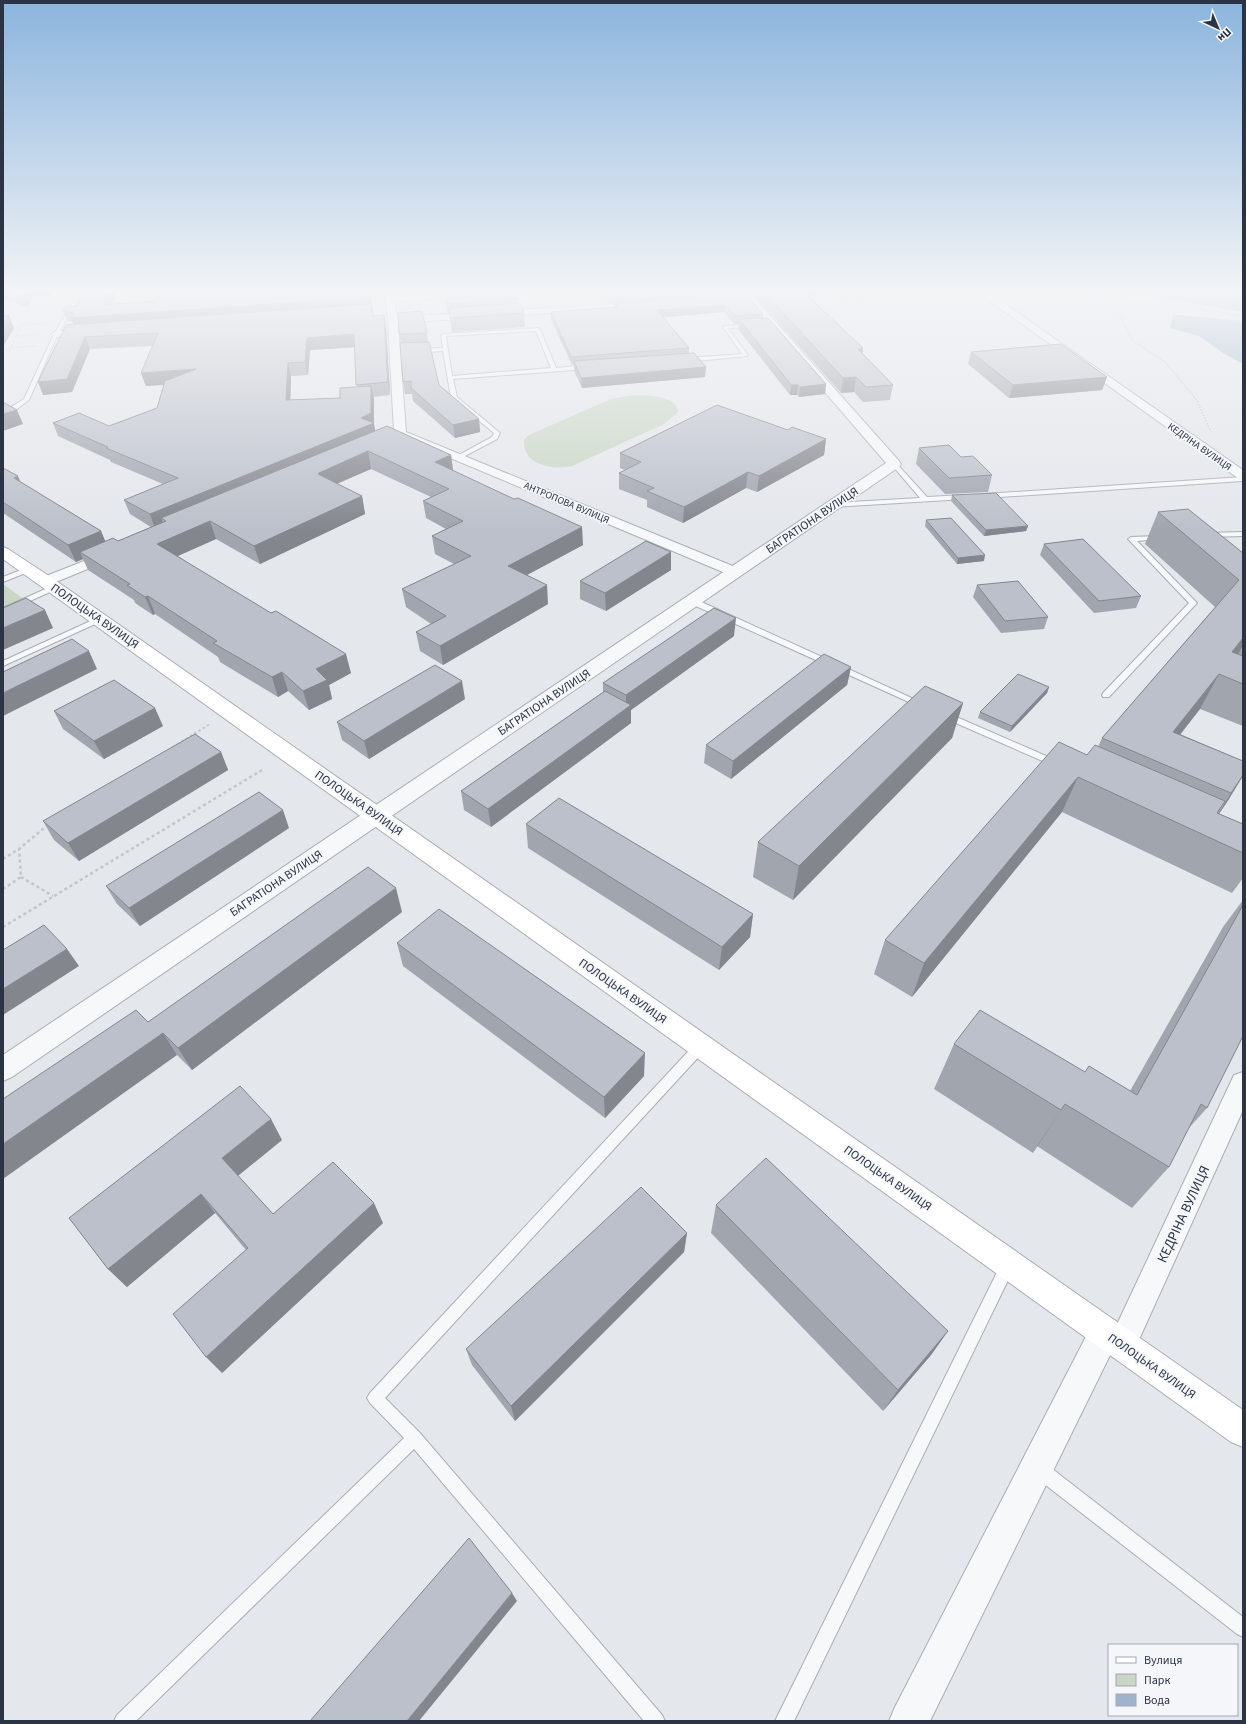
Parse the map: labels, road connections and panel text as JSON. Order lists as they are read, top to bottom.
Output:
{
  "streets": {
    "main road": ["ПОЛОЦЬКА ВУЛИЦЯ"],
    "street": ["КЕДРІНА ВУЛИЦЯ", "АНТРОПОВА ВУЛИЦЯ", "БАГРАТІОНА ВУЛИЦЯ"]
  },
  "crossings": [
    ["КЕДРІНА ВУЛИЦЯ", "ПОЛОЦЬКА ВУЛИЦЯ"],
    ["АНТРОПОВА ВУЛИЦЯ", "БАГРАТІОНА ВУЛИЦЯ"],
    ["БАГРАТІОНА ВУЛИЦЯ", "ПОЛОЦЬКА ВУЛИЦЯ"]
  ],
  "legend": ["Вулиця", "Парк", "Вода"],
  "north": "bottom right"
}
